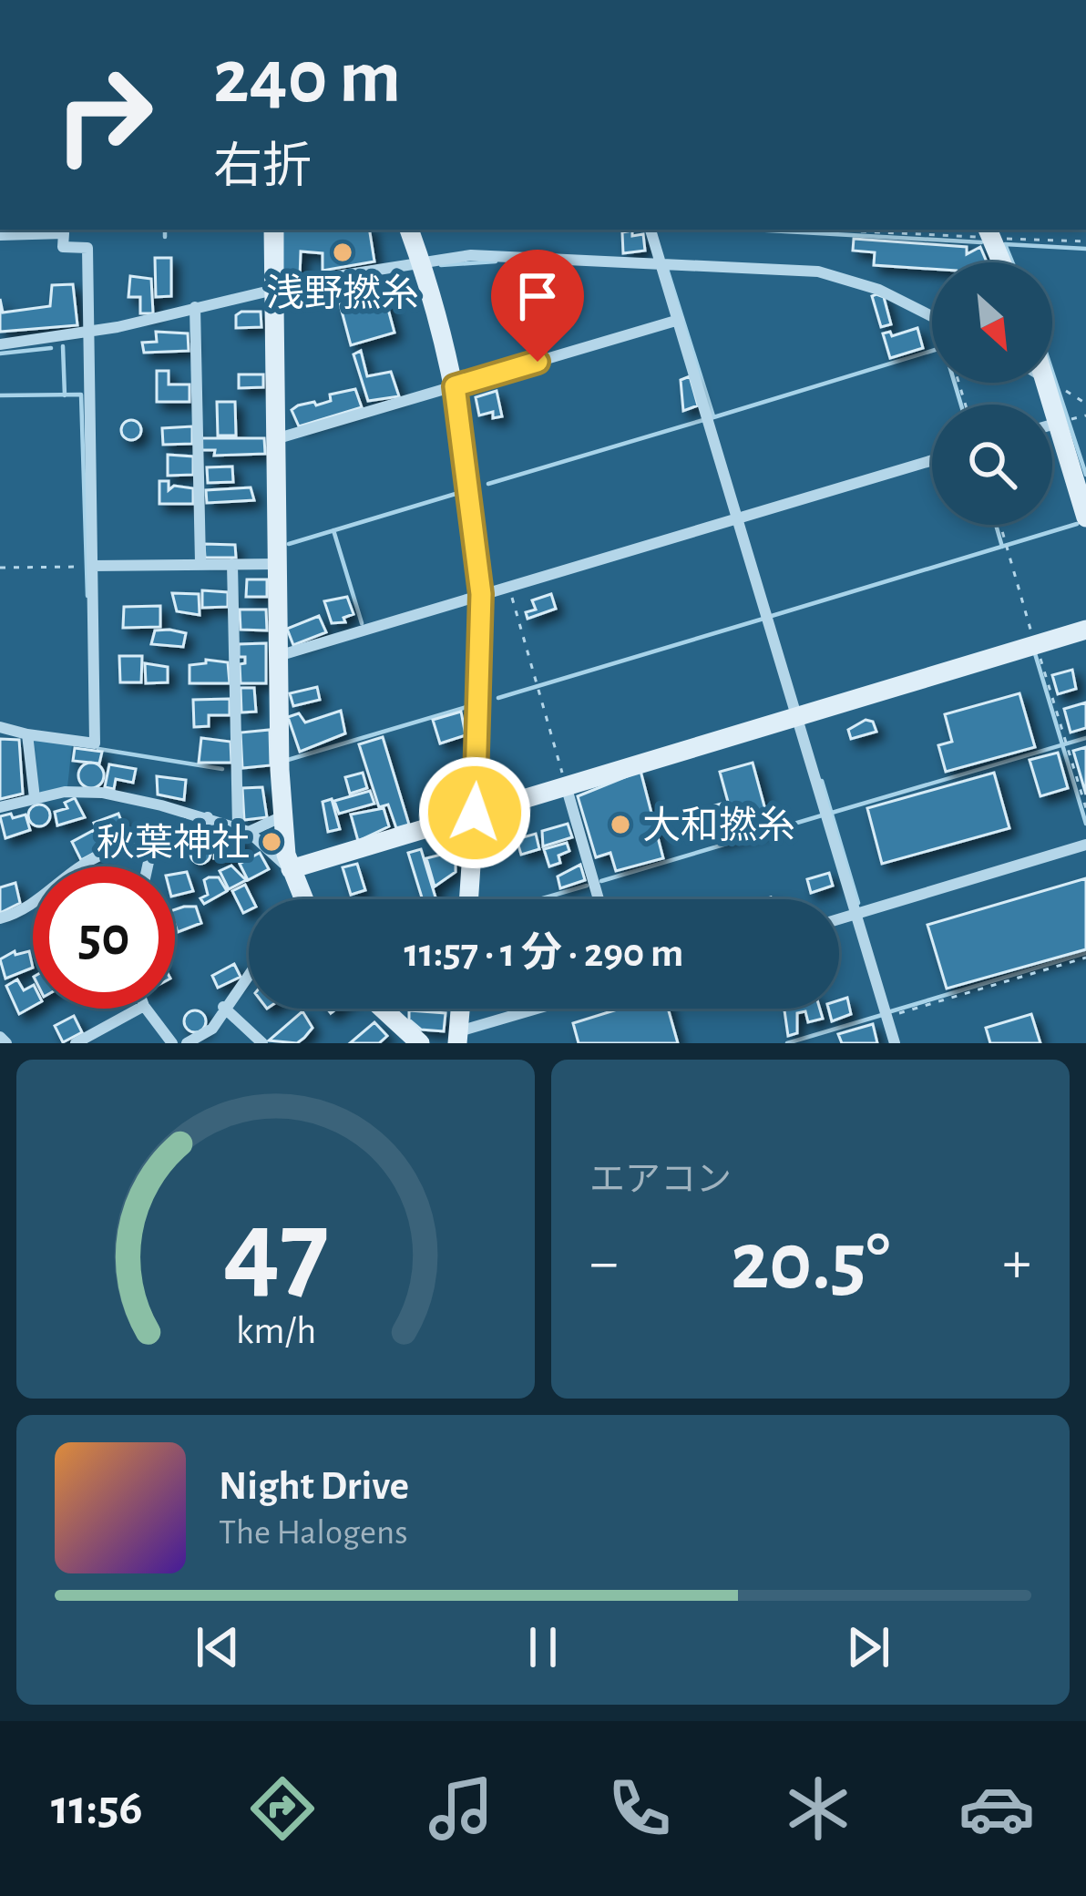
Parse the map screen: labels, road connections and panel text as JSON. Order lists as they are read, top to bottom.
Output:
{
  "places": ["浅野撚糸", "大和撚糸", "秋葉神社"],
  "north": "bottom right",
  "page": {
    "turn": ["240 m", "右折"],
    "limit": "50",
    "trip": "11:57 · 1 分 · 290 m",
    "tile": "エアコン",
    "heat": ["−", "20.5°", "+"],
    "song": ["Night Drive", "The Halogens"],
    "tabs": "11:56",
    "gauge": ["47", "km/h"]
  }
}
